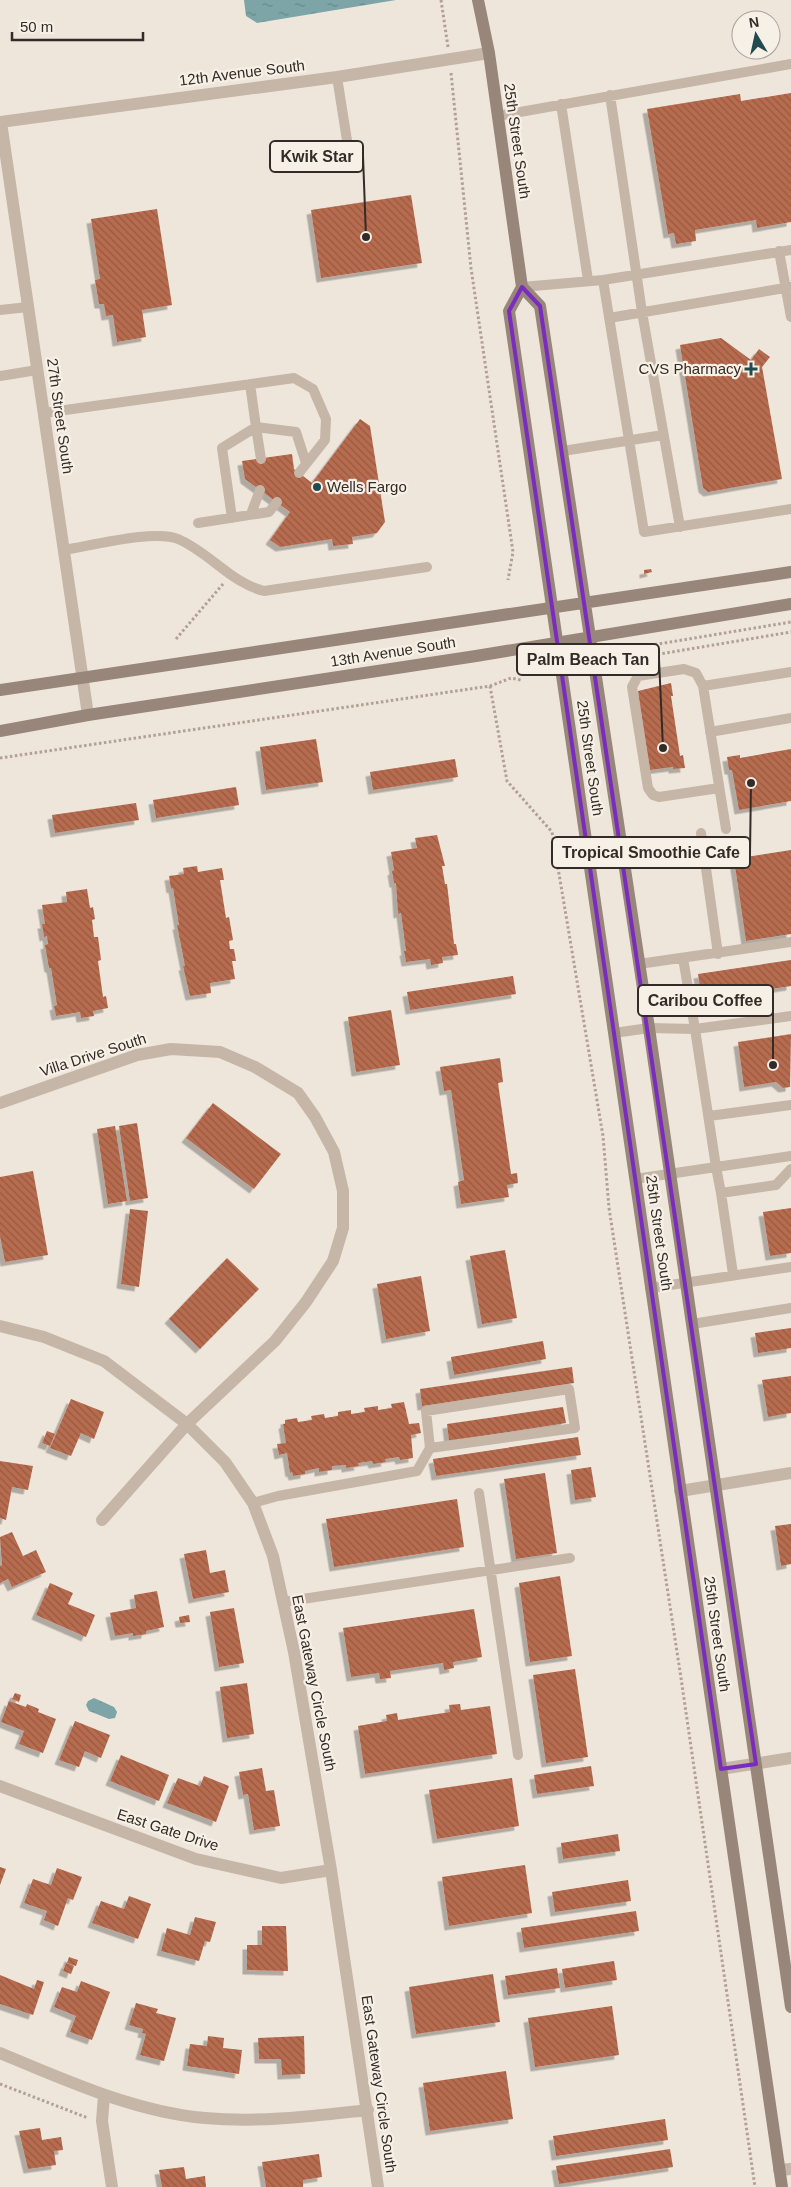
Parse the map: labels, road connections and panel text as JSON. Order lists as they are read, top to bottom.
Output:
{
  "streets": {
    "main road": ["25th Street South", "13th Avenue South"],
    "street": [
      "12th Avenue South",
      "27th Street South",
      "Villa Drive South",
      "East Gateway Circle South",
      "East Gate Drive"
    ]
  },
  "crossings": [
    ["12th Avenue South", "25th Street South"],
    ["12th Avenue South", "27th Street South"],
    ["25th Street South", "13th Avenue South"],
    ["27th Street South", "13th Avenue South"],
    ["Villa Drive South", "East Gateway Circle South"],
    ["East Gateway Circle South", "East Gate Drive"]
  ],
  "places": {
    "other": [
      "Kwik Star",
      "Wells Fargo",
      "Palm Beach Tan",
      "Tropical Smoothie Cafe",
      "Caribou Coffee"
    ],
    "health": ["CVS Pharmacy"]
  },
  "scale_bar": "50 m",
  "north": "top"
}
